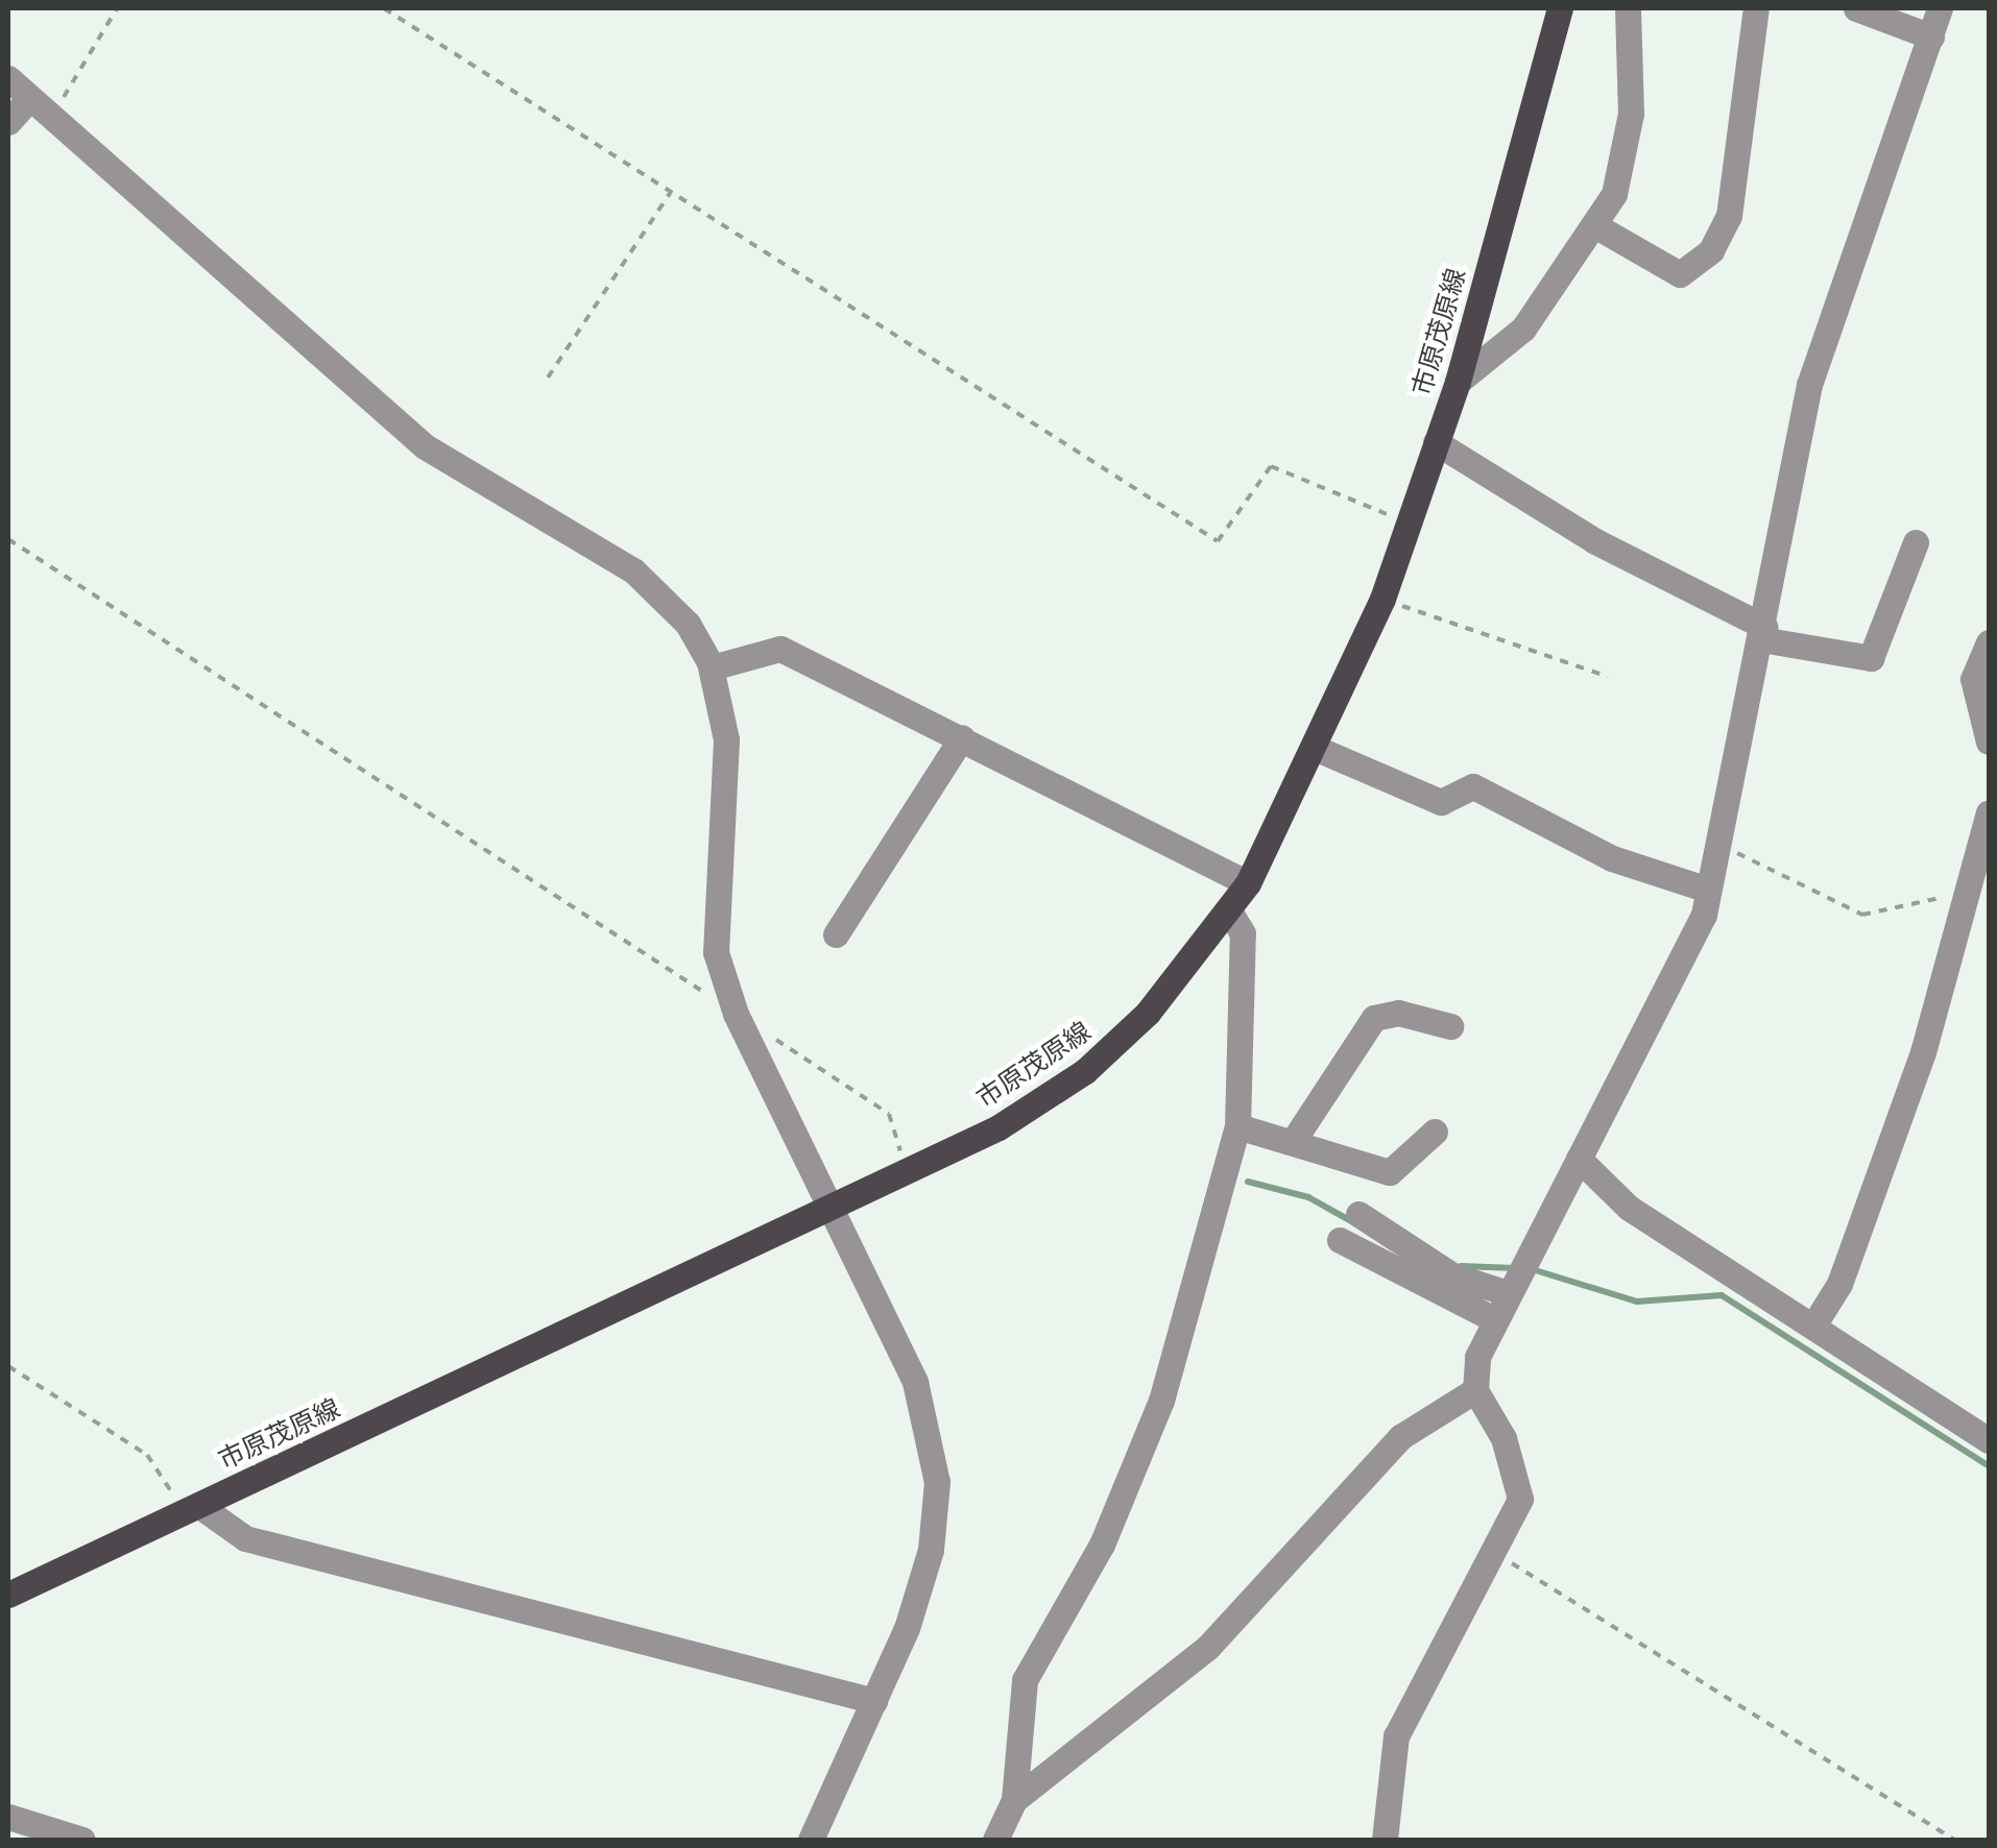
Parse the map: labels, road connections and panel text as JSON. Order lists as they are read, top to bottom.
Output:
{
  "streets": {
    "main road": ["市原茂原線"]
  }
}
